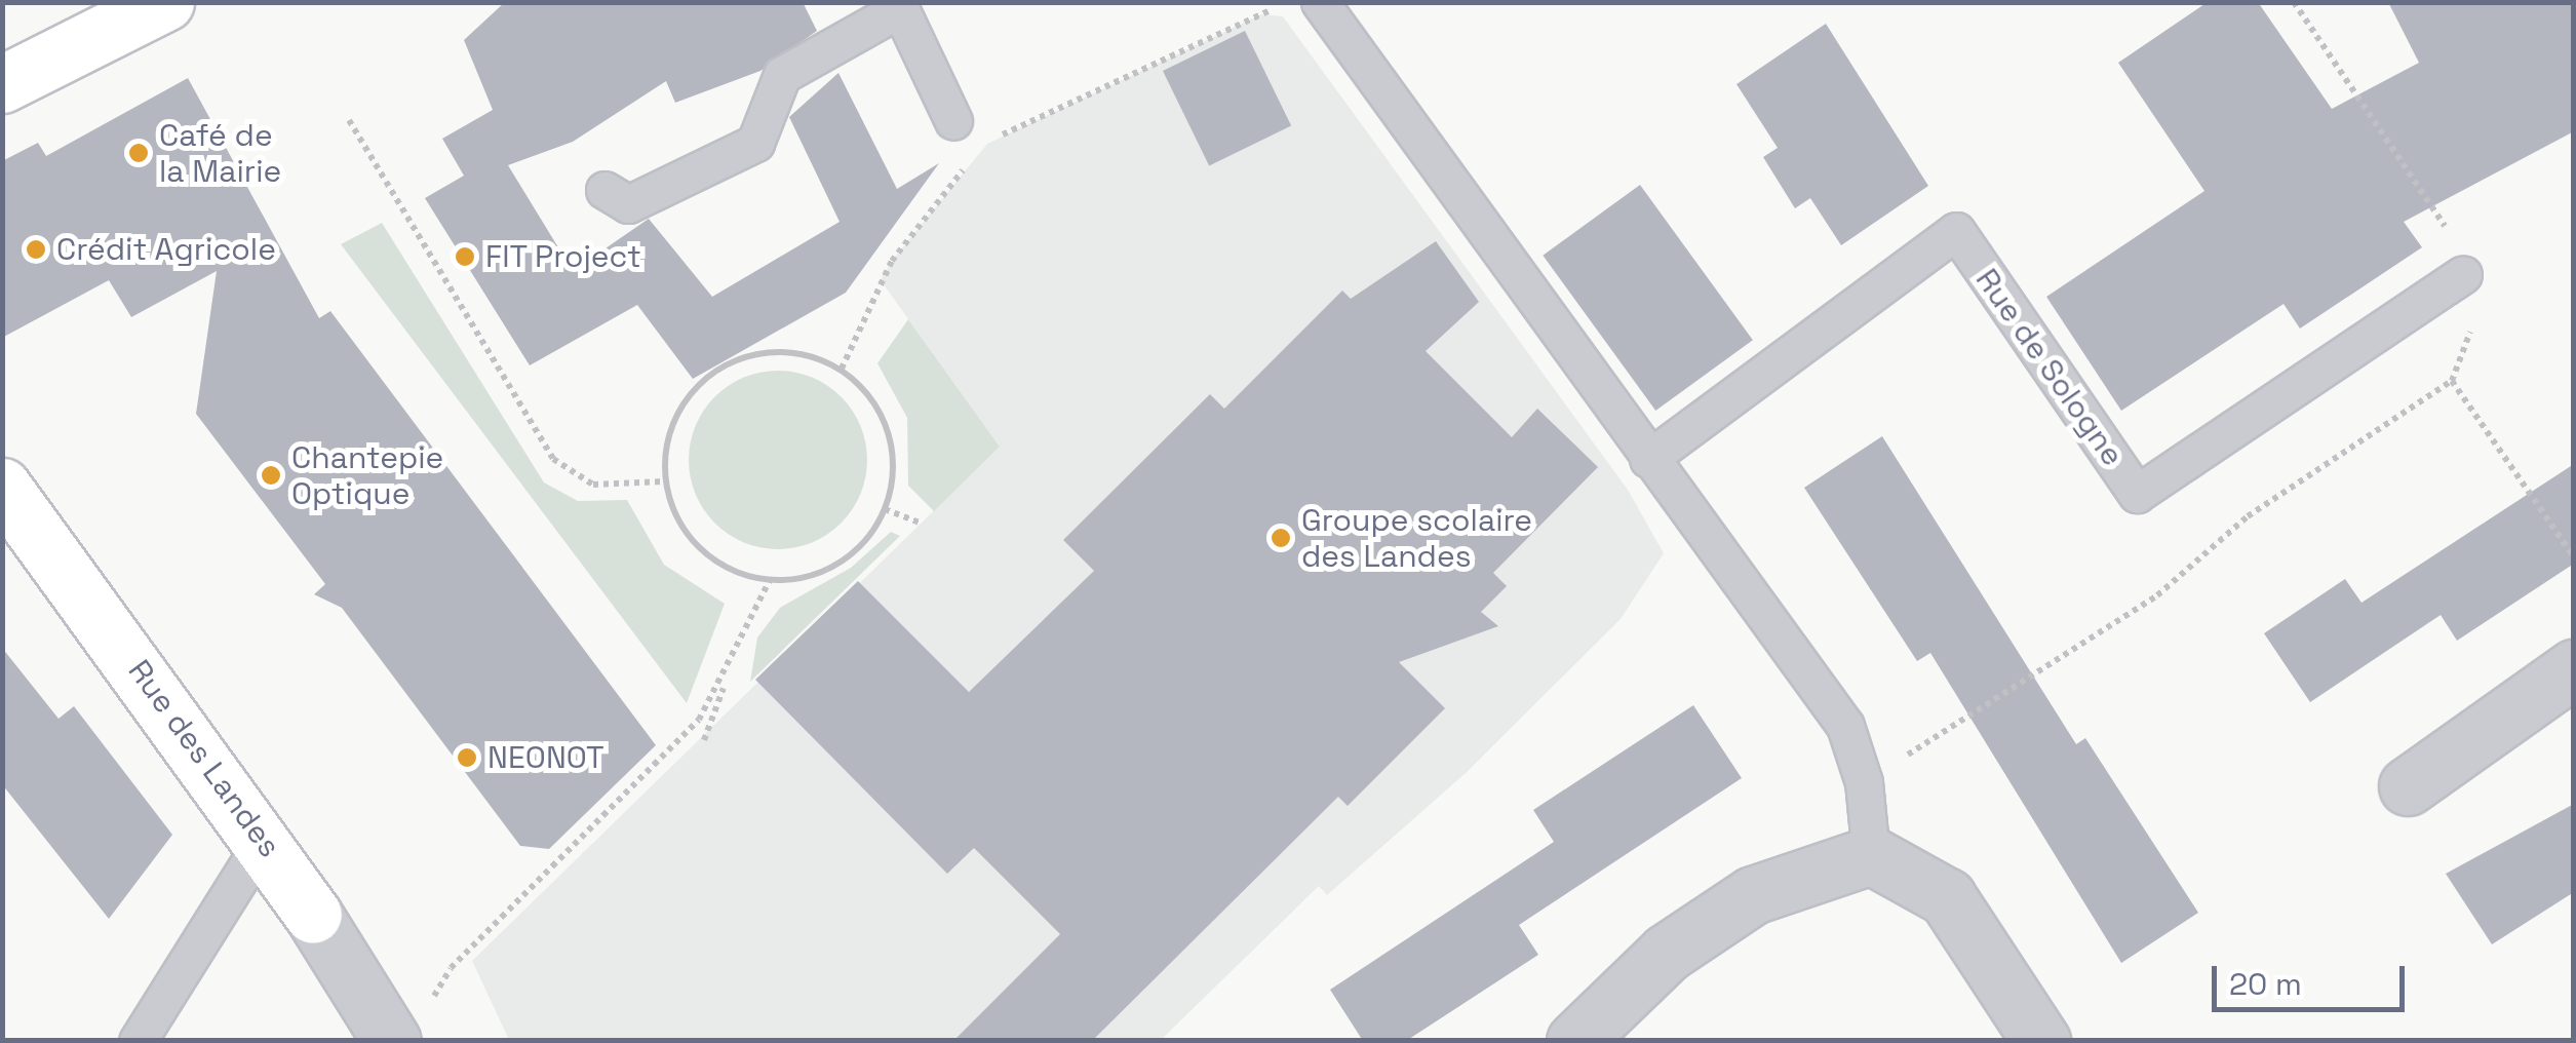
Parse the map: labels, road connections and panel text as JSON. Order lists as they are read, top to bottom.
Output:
{
  "streets": {
    "street": ["Rue des Landes"],
    "lane": ["Rue de Sologne"]
  },
  "places": [
    "Café de la Mairie",
    "Crédit Agricole",
    "FIT Project",
    "Chantepie Optique",
    "Groupe scolaire des Landes",
    "NEONOT"
  ],
  "scale_bar": "20 m"
}
